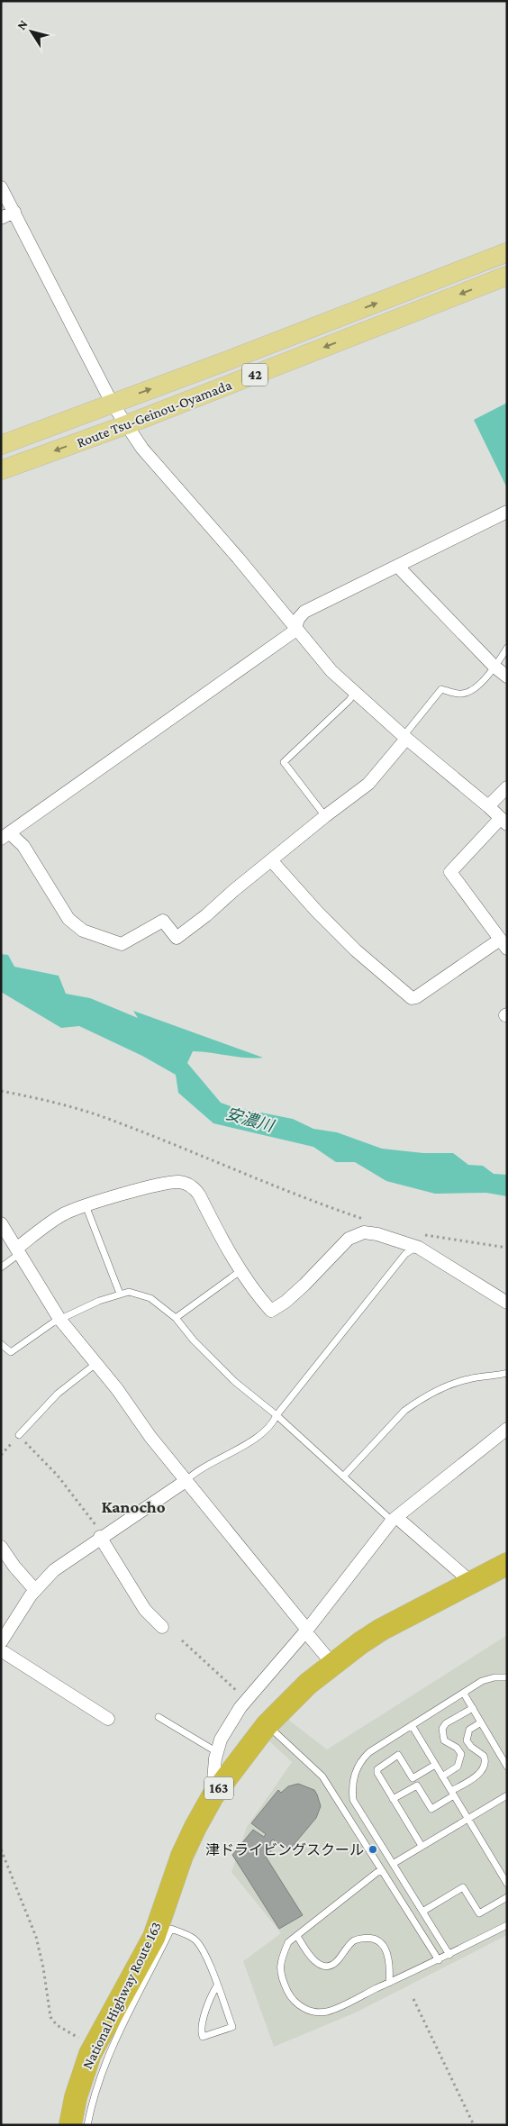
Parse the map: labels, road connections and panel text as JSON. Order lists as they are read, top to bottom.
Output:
{
  "streets": {
    "highway": ["163", "National Highway Route 163"],
    "main road": ["42", "Route Tsu-Geinou-Oyamada"]
  },
  "districts": ["Kanocho"],
  "water": ["安濃川"],
  "places": ["津ドライビングスクール"],
  "north": "top left"
}
